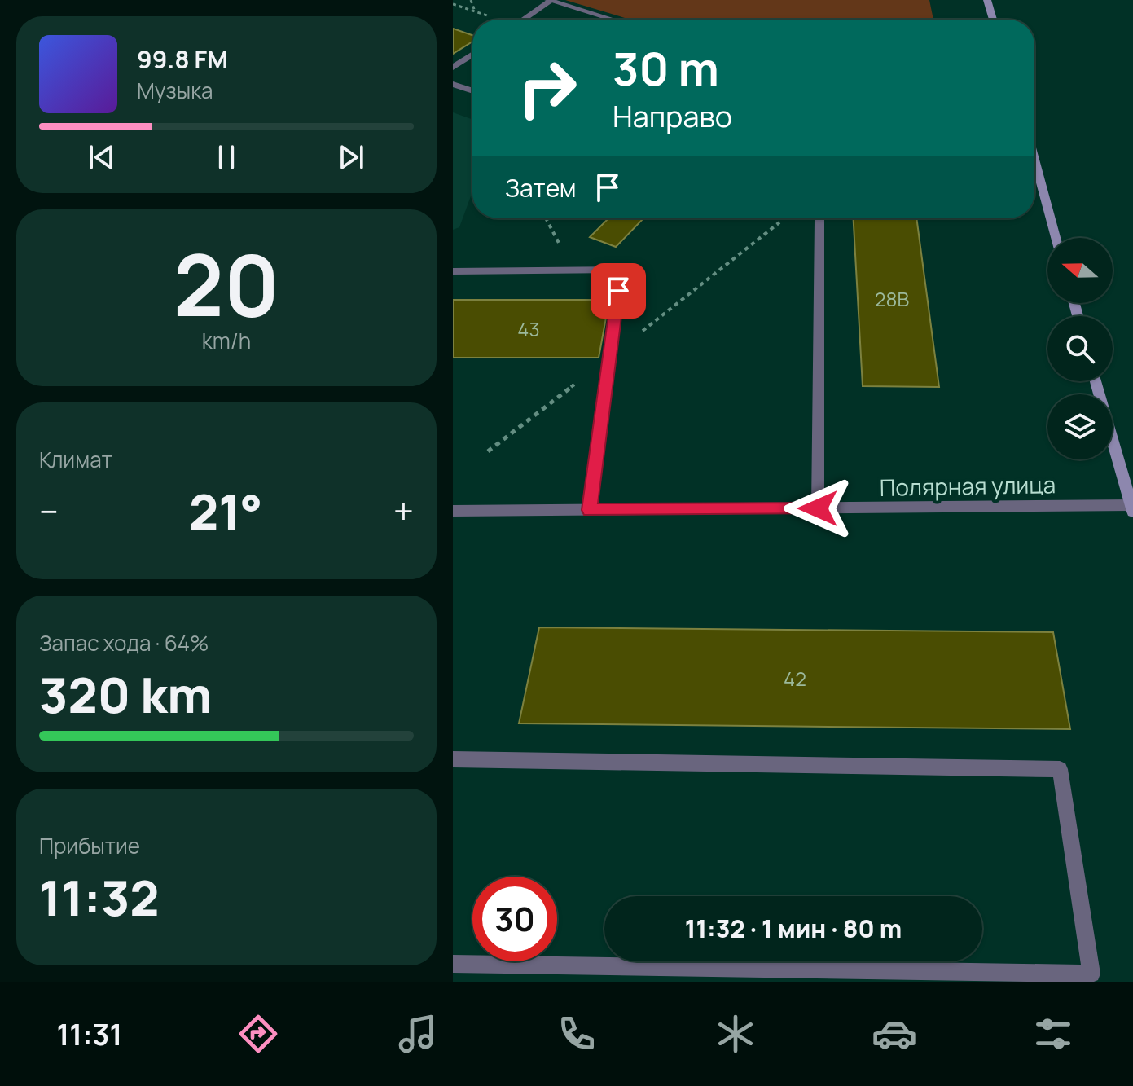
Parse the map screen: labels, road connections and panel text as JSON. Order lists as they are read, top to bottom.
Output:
{
  "streets": {
    "street": ["Полярная улица"]
  },
  "house_numbers": ["28В", "43", "42"],
  "north": "left",
  "page": {
    "turn": ["30 m", "Направо"],
    "song": ["99.8 FM", "Музыка"],
    "then": "Затем",
    "tile": [
      ["20", "km/h"],
      "Климат",
      ["Запас хода · 64%", "320 km"],
      ["Прибытие", "11:32"]
    ],
    "heat": ["−", "21°", "+"],
    "limit": "30",
    "trip": "11:32 · 1 мин · 80 m",
    "tabs": "11:31"
  }
}
